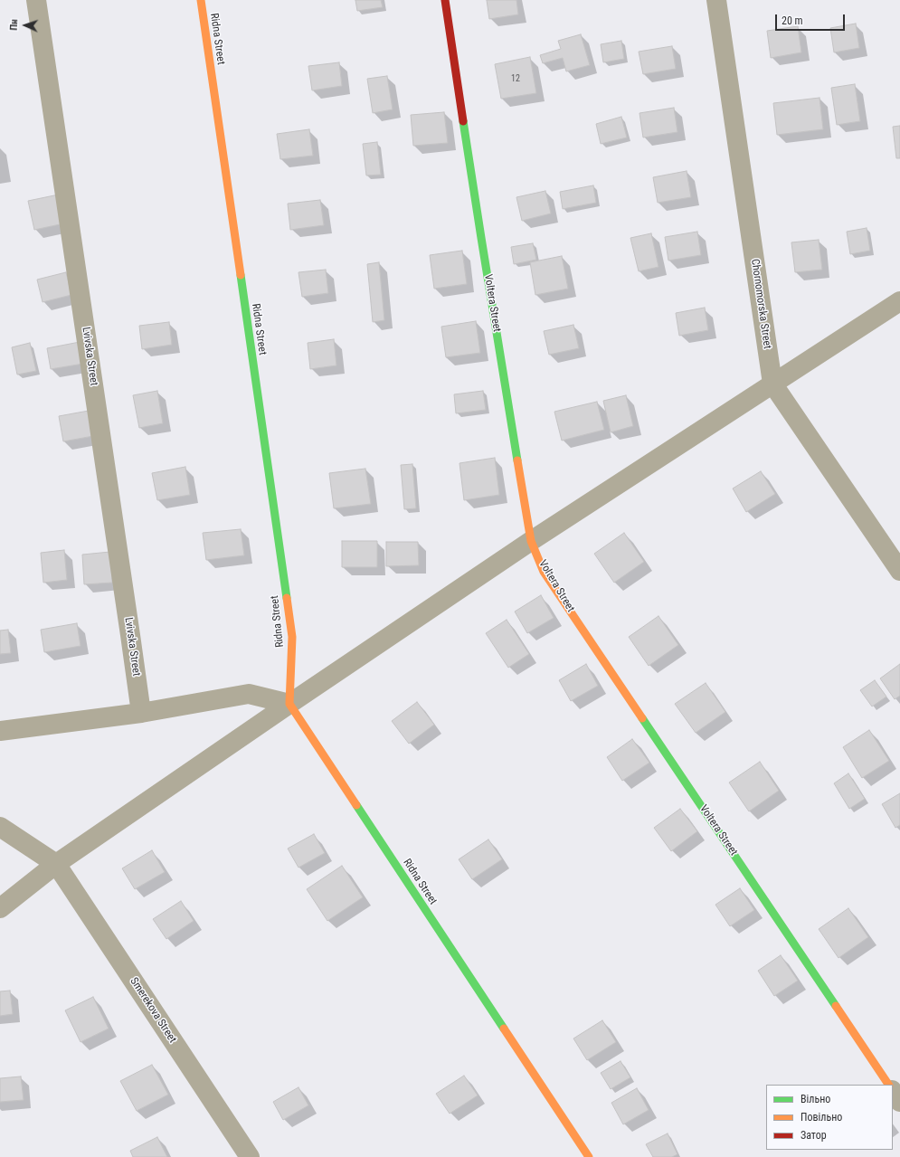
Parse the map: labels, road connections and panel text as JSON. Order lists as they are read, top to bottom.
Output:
{
  "streets": {
    "street": [
      "Ridna Street",
      "Voltera Street",
      "Chornomorska Street",
      "Lvivska Street",
      "Smerekova Street"
    ]
  },
  "house_numbers": ["12"],
  "legend": ["Вільно", "Повільно", "Затор"],
  "scale_bar": "20 m",
  "north": "left"
}
